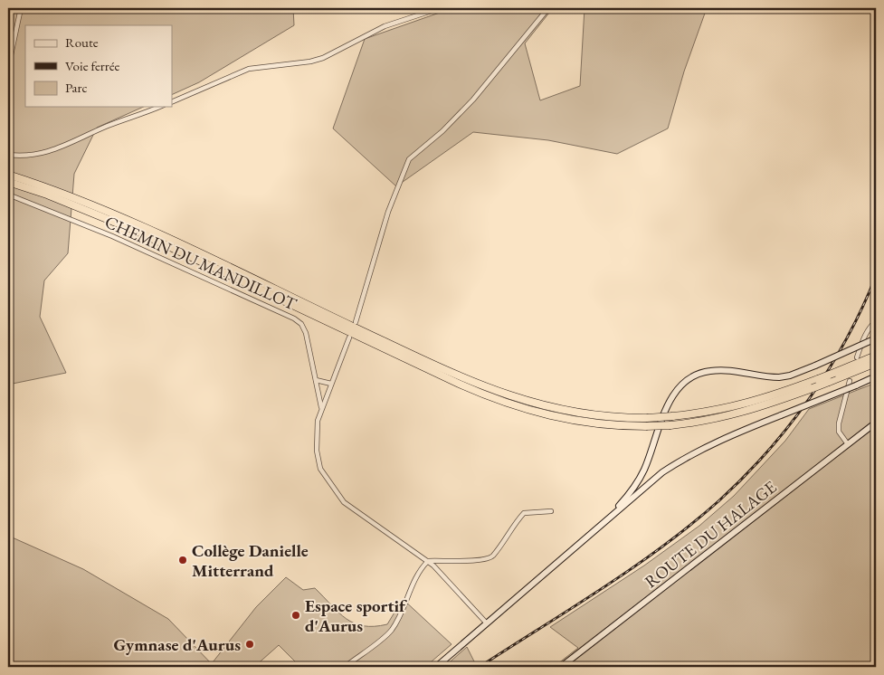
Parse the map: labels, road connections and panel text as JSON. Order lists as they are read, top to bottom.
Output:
{
  "streets": {
    "main road": ["ROUTE DU HALAGE"],
    "street": ["CHEMIN DU MANDILLOT"]
  },
  "places": ["Collège Danielle Mitterrand", "Espace sportif d'Aurus", "Gymnase d'Aurus"],
  "legend": ["Route", "Voie ferrée", "Parc"]
}
